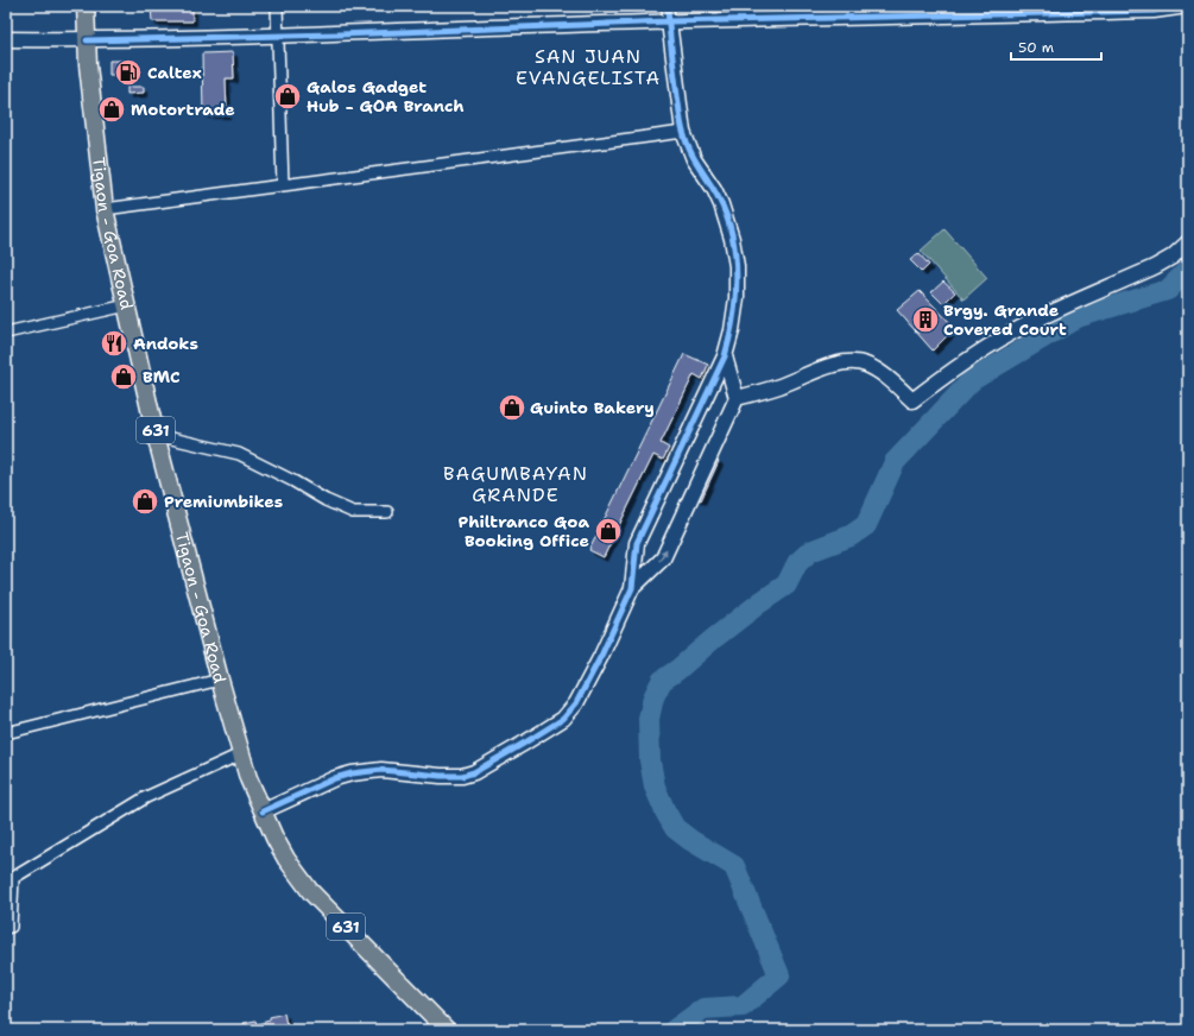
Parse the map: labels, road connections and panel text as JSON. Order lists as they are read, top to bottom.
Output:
{
  "streets": {
    "main road": ["Tigaon - Goa Road", "631"]
  },
  "districts": ["SAN JUAN EVANGELISTA", "BAGUMBAYAN GRANDE"],
  "places": {
    "fuel station": ["Caltex"],
    "shop": [
      "Galos Gadget Hub - GOA Branch",
      "Motortrade",
      "BMC",
      "Guinto Bakery",
      "Premiumbikes",
      "Philtranco Goa Booking Office"
    ],
    "building": ["Brgy. Grande Covered Court"],
    "restaurant": ["Andoks"]
  },
  "scale_bar": "50 m"
}
